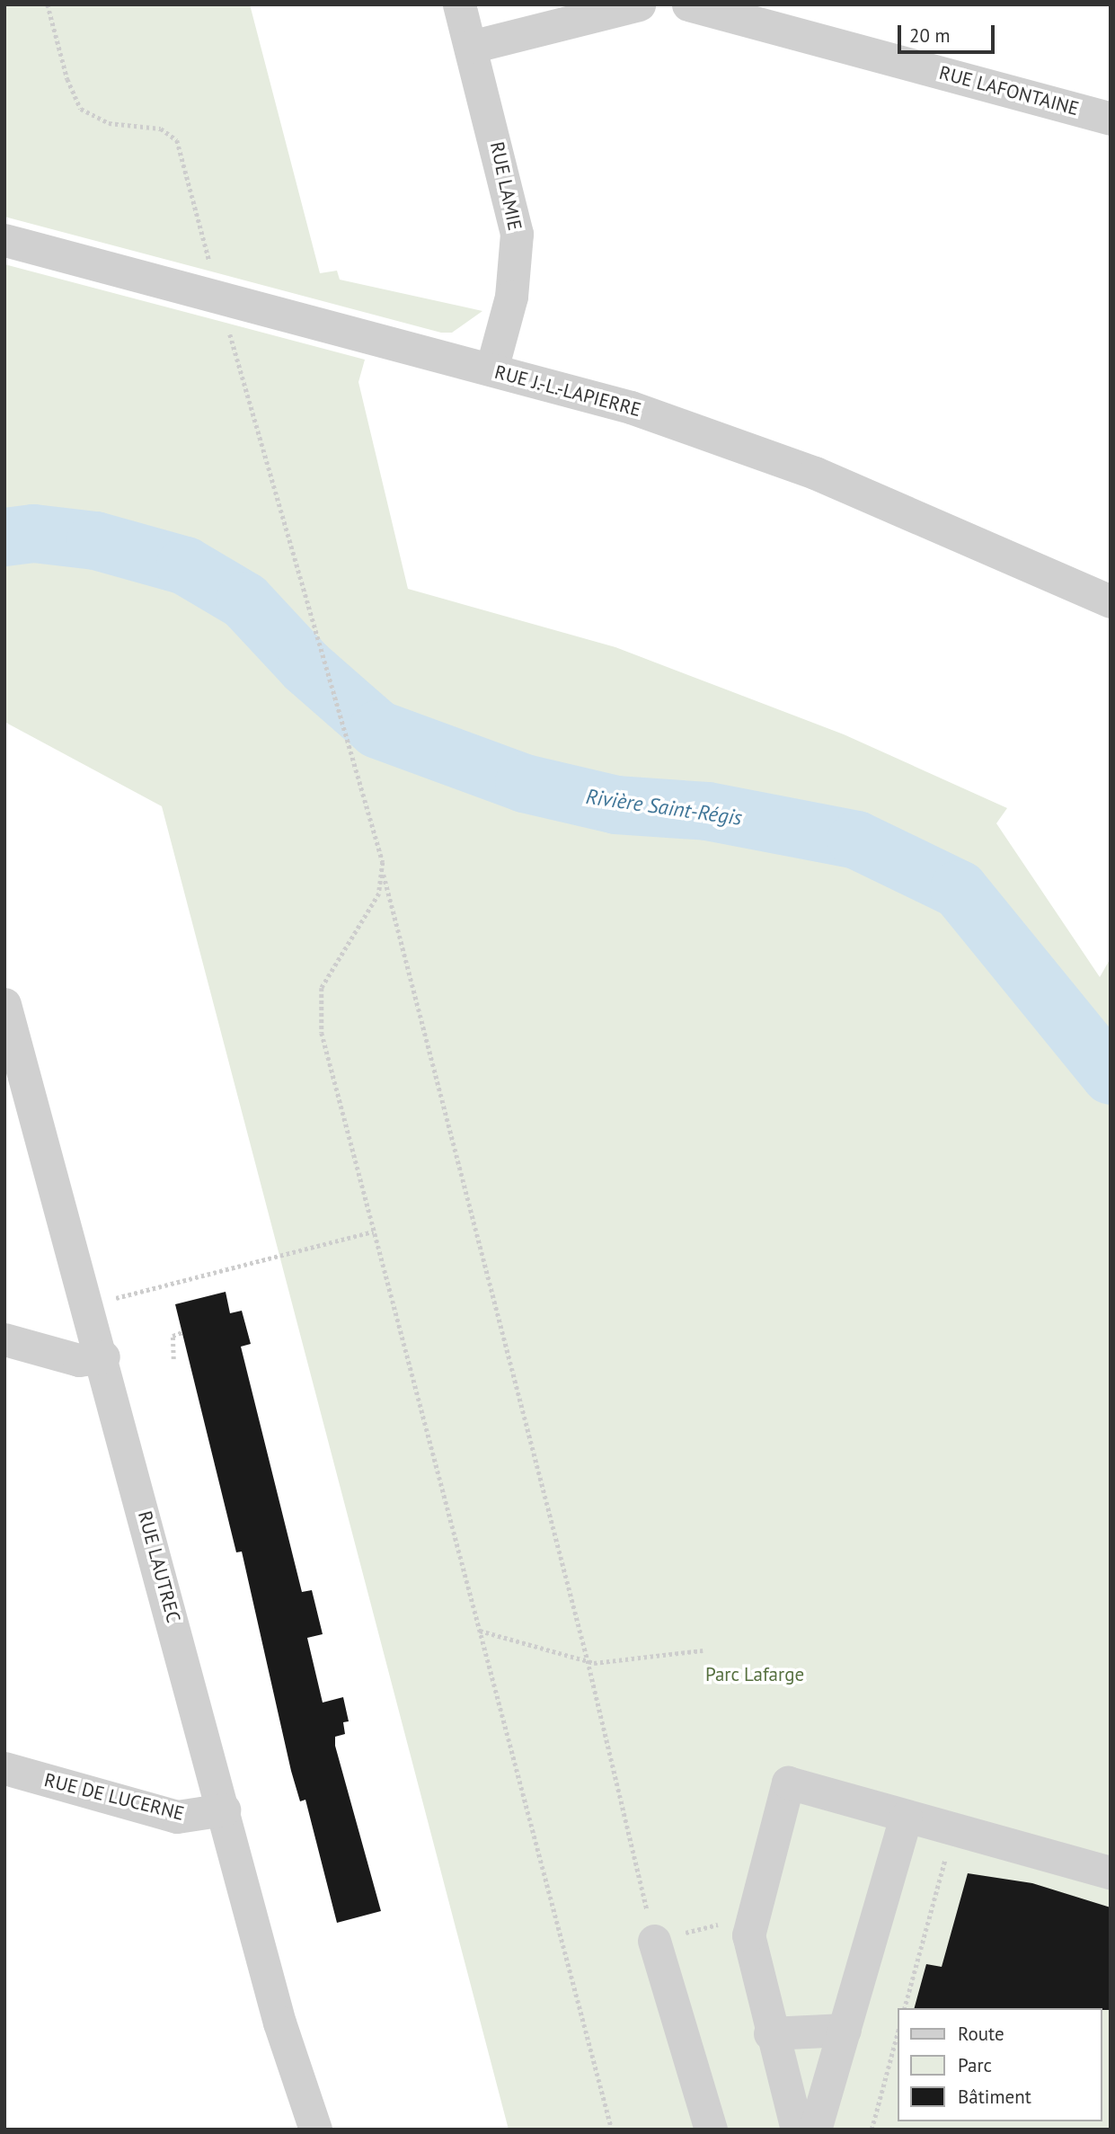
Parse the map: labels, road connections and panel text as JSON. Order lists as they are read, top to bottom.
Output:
{
  "streets": {
    "street": [
      "RUE LAFONTAINE",
      "RUE LAMIE",
      "RUE J.-L.-LAPIERRE",
      "RUE LAUTREC",
      "RUE DE LUCERNE"
    ]
  },
  "crossings": [
    ["RUE LAMIE", "RUE J.-L.-LAPIERRE"],
    ["RUE LAUTREC", "RUE DE LUCERNE"]
  ],
  "water": ["Rivière Saint-Régis"],
  "parks": ["Parc Lafarge"],
  "legend": ["Route", "Parc", "Bâtiment"],
  "scale_bar": "20 m"
}
